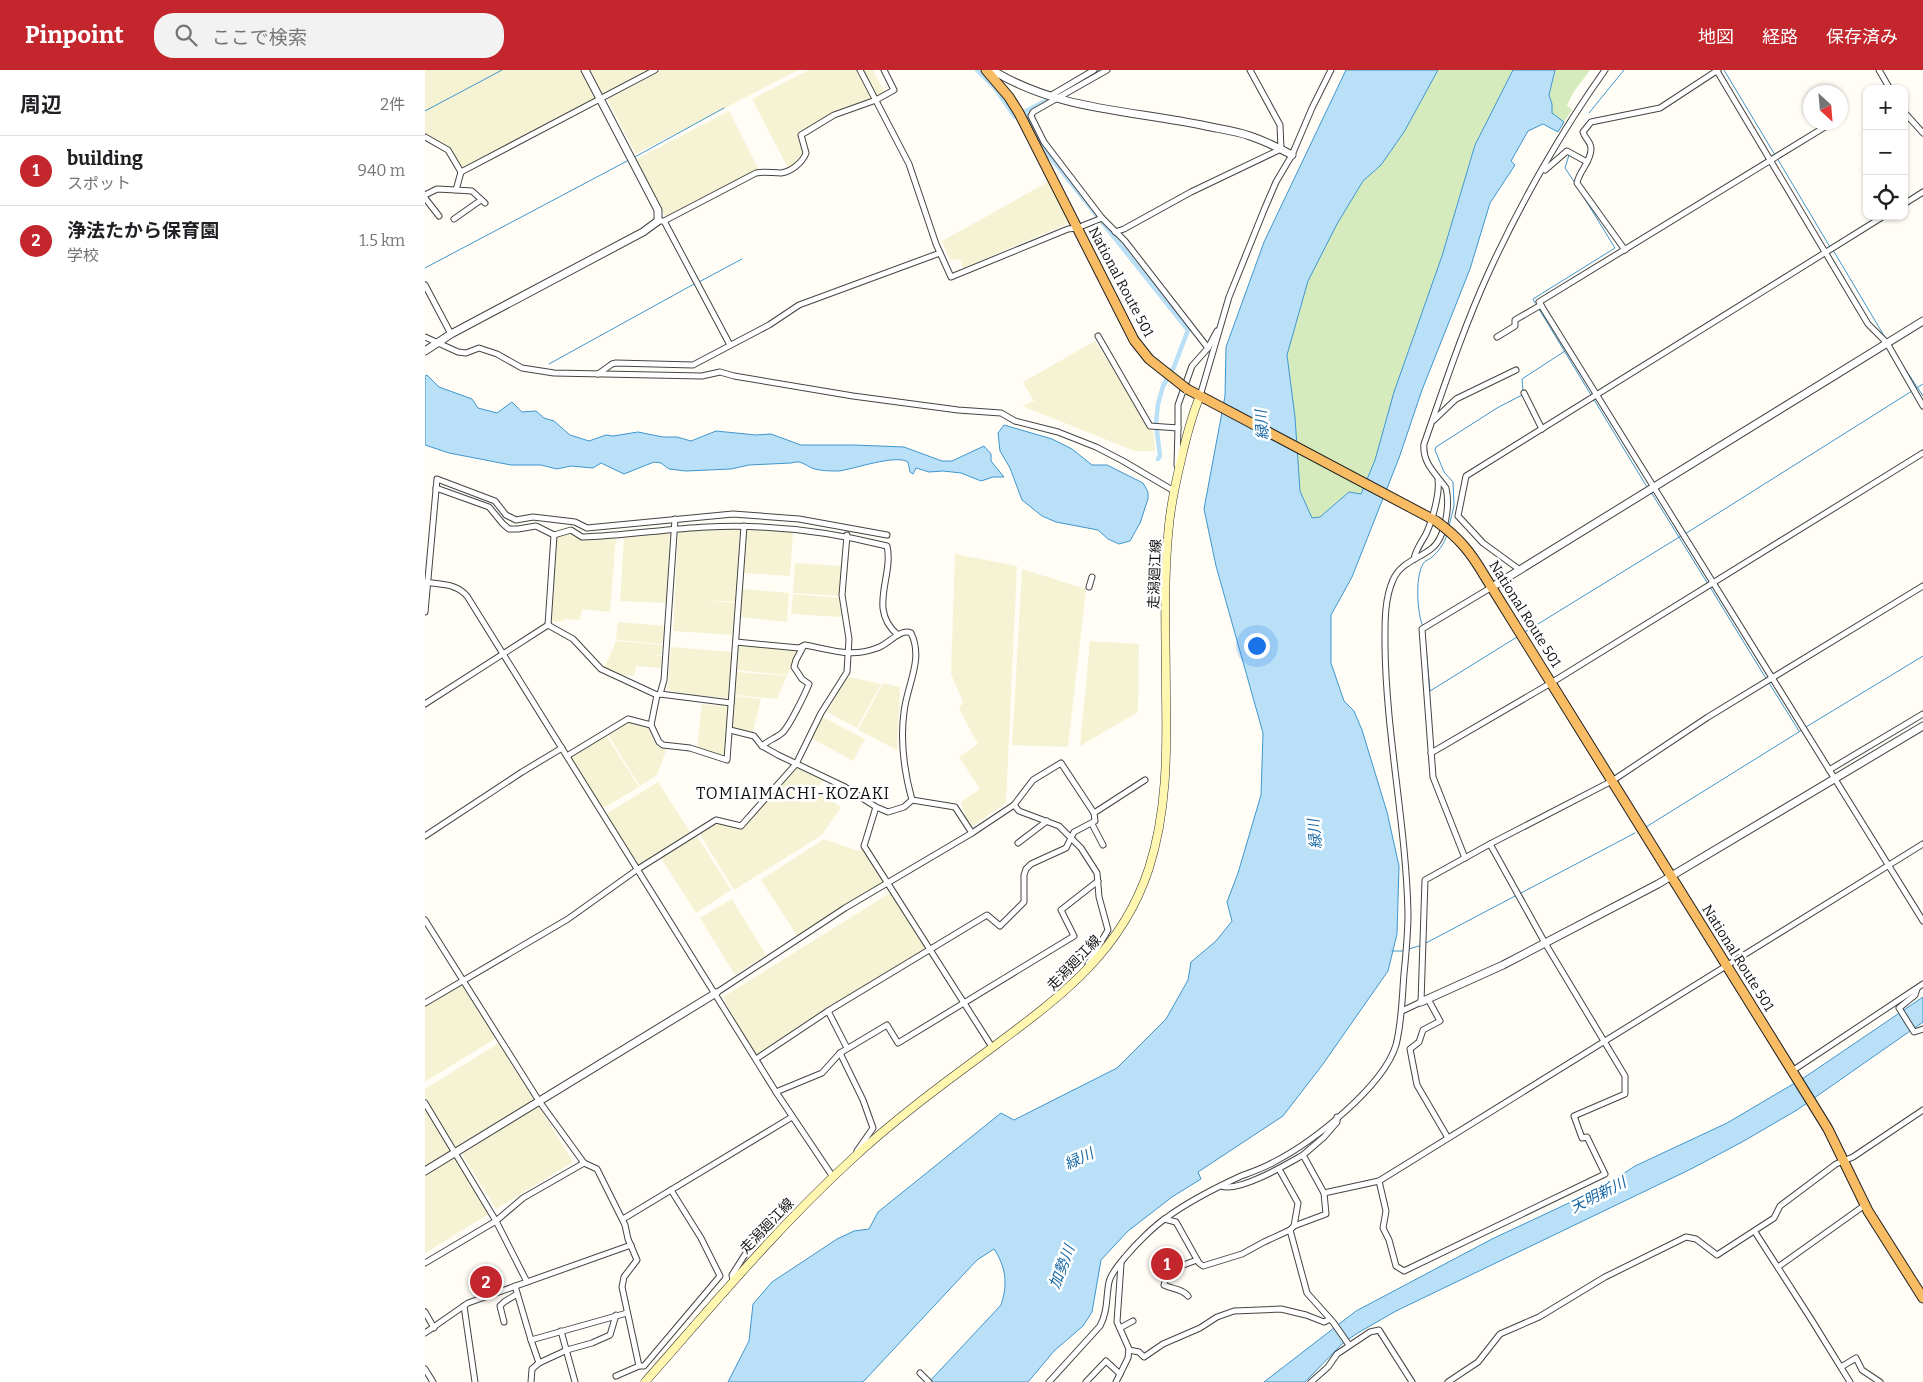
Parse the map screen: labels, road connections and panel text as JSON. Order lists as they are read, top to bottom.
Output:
{
  "streets": {
    "highway": ["National Route 501"],
    "main road": ["走潟廻江線"]
  },
  "crossings": [
    ["National Route 501", "走潟廻江線"]
  ],
  "districts": ["TOMIAIMACHI-KOZAKI"],
  "water": ["緑川", "天明新川", "加勢川"],
  "north": "bottom right",
  "page": {
    "header": "Pinpoint",
    "search": "ここで検索",
    "nav": ["地図", "経路", "保存済み"],
    "heading": ["周辺", "2件"],
    "map_buttons": ["+", "−"],
    "list": [
      {
        "mark": "1",
        "name": "building",
        "note": "スポット",
        "value": "940 m"
      },
      {
        "mark": "2",
        "name": "浄法たから保育園",
        "note": "学校",
        "value": "1.5 km"
      }
    ],
    "pins": ["1", "2"]
  }
}
